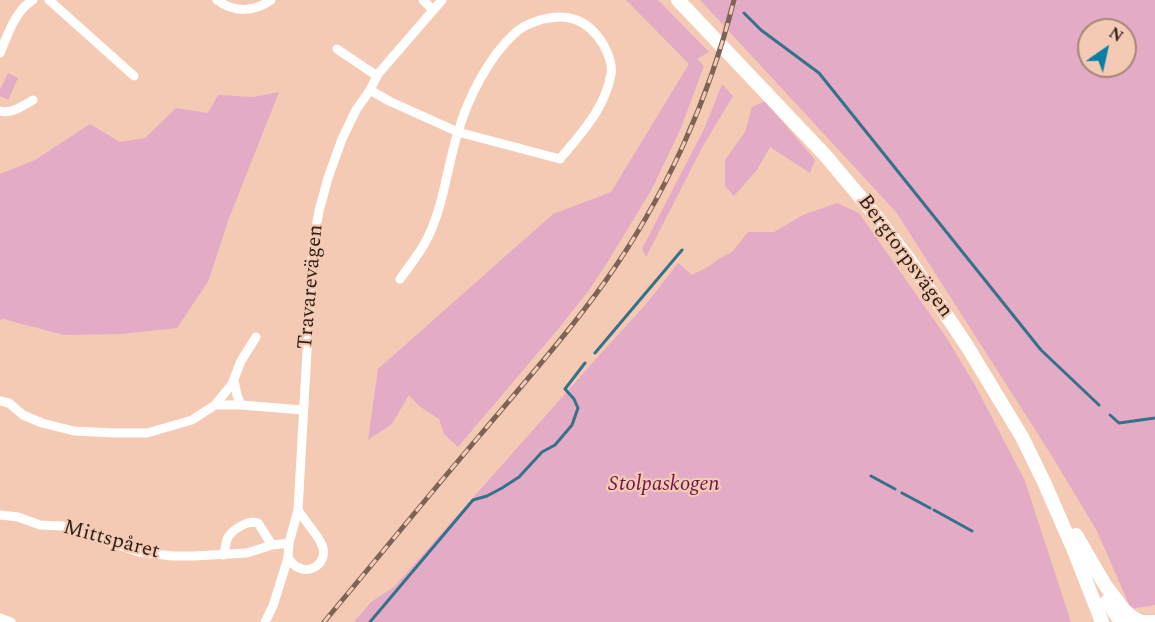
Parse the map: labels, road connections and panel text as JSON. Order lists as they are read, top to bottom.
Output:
{
  "streets": {
    "main road": ["Bergtorpsvägen"],
    "street": ["Travarevägen", "Mittspåret"]
  },
  "crossings": [
    ["Travarevägen", "Mittspåret"]
  ],
  "parks": ["Stolpaskogen"],
  "north": "top right"
}
